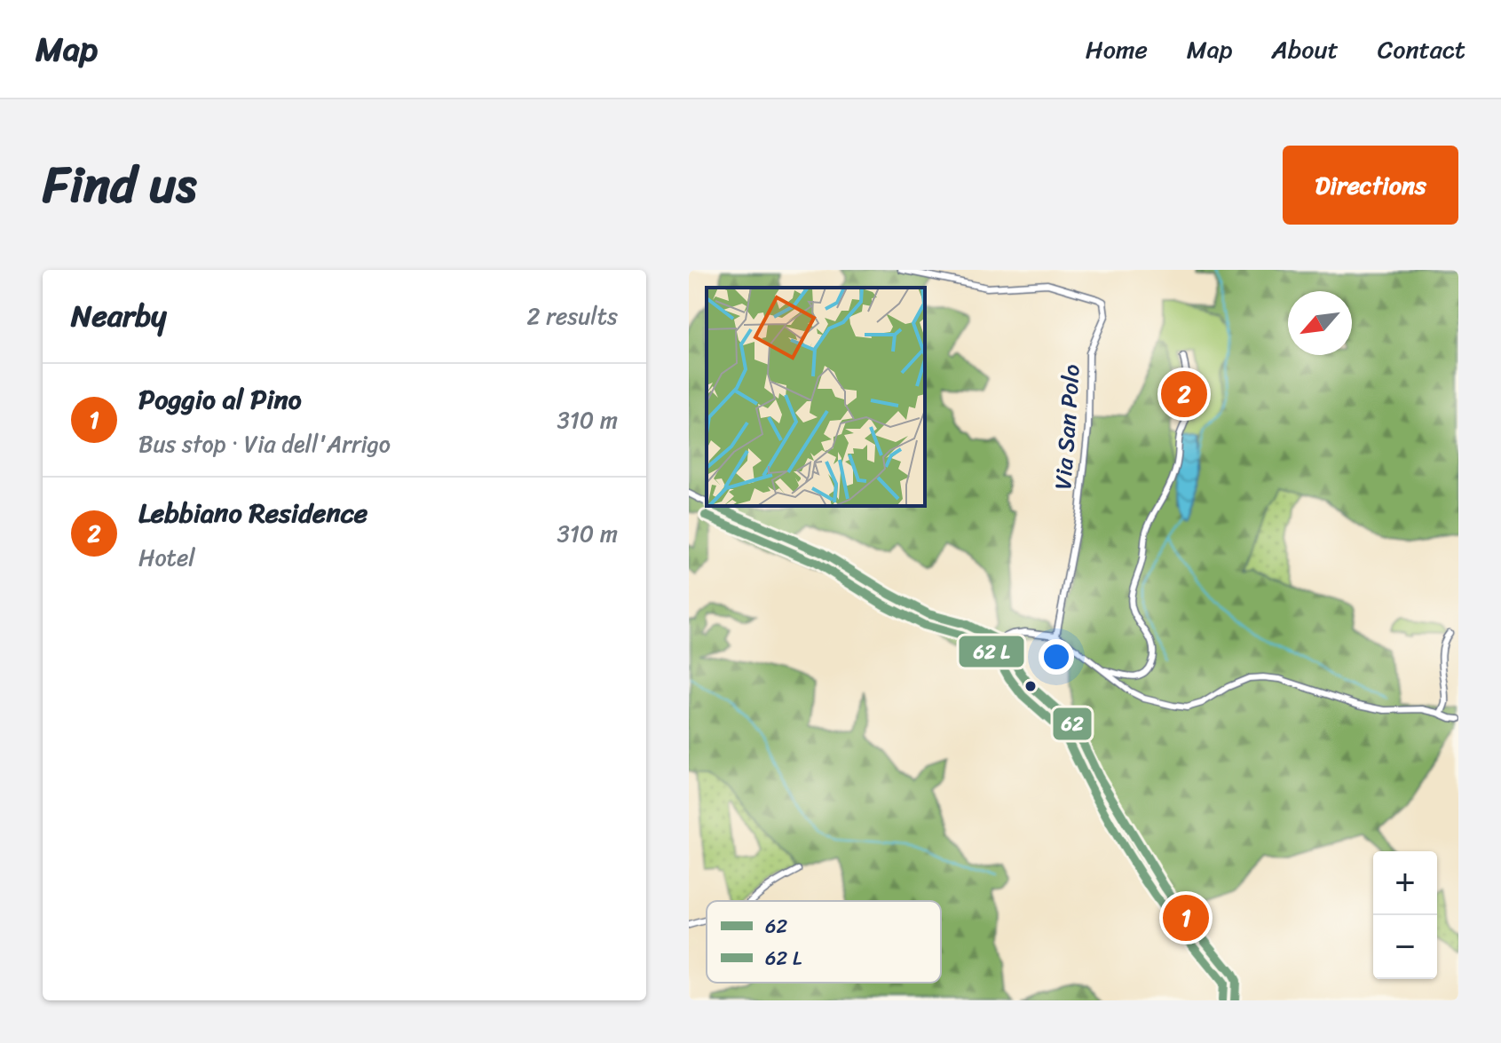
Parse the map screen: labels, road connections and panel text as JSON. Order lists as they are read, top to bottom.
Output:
{
  "streets": {
    "street": ["Via San Polo"]
  },
  "lines": ["transit line 62"],
  "legend": ["62", "62 L"],
  "north": "bottom left",
  "page": {
    "header": "Map",
    "nav": [
      "Home",
      "Map",
      "About",
      "Contact"
    ],
    "title": "Find us",
    "buttons": "Directions",
    "heading": ["Nearby", "2 results"],
    "list": [
      {
        "mark": "1",
        "name": "Poggio al Pino",
        "note": "Bus stop · Via dell'Arrigo",
        "value": "310 m"
      },
      {
        "mark": "2",
        "name": "Lebbiano Residence",
        "note": "Hotel",
        "value": "310 m"
      }
    ],
    "pins": ["2", "1"],
    "map_buttons": ["+", "−"]
  }
}
